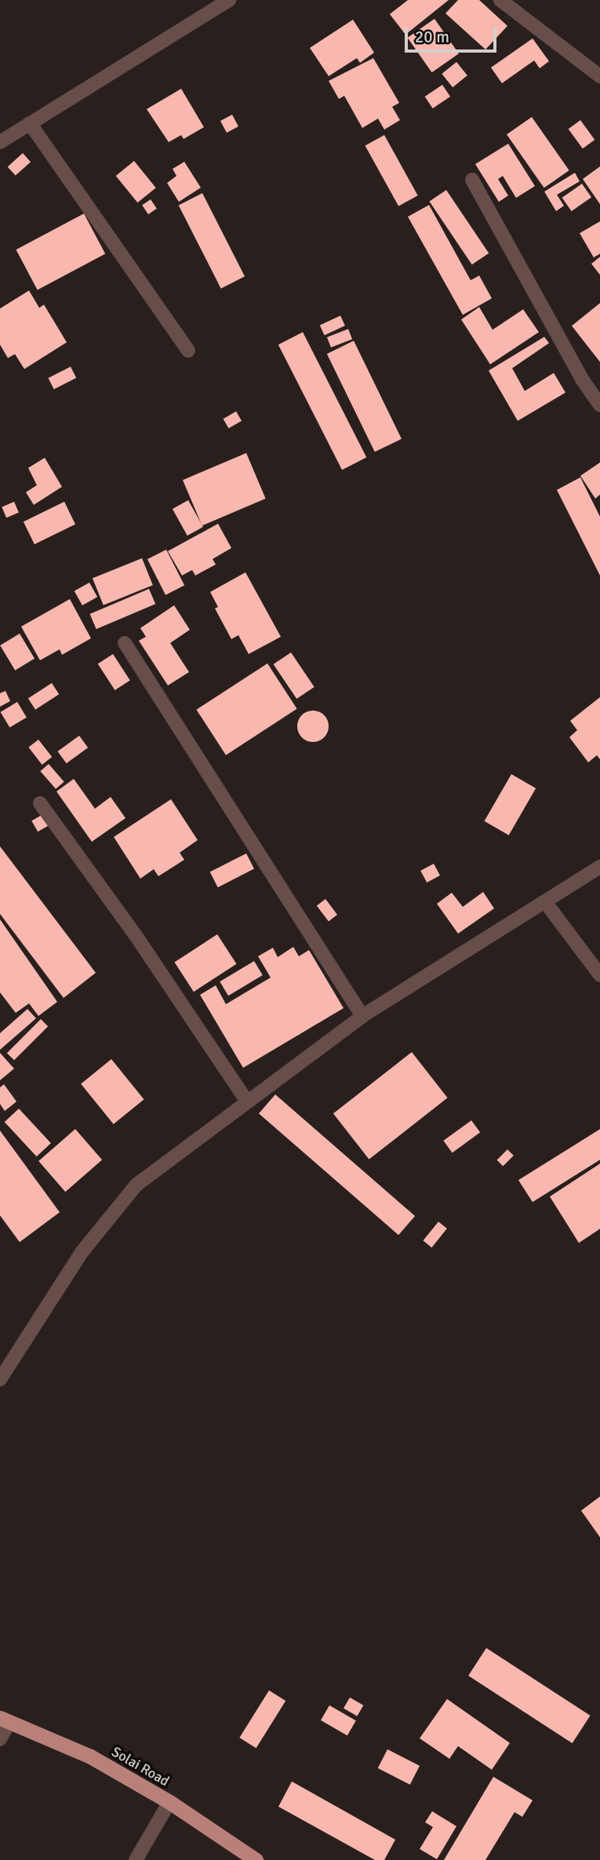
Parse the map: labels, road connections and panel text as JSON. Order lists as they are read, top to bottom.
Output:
{
  "streets": {
    "highway": ["Solai Road"]
  },
  "scale_bar": "20 m"
}
